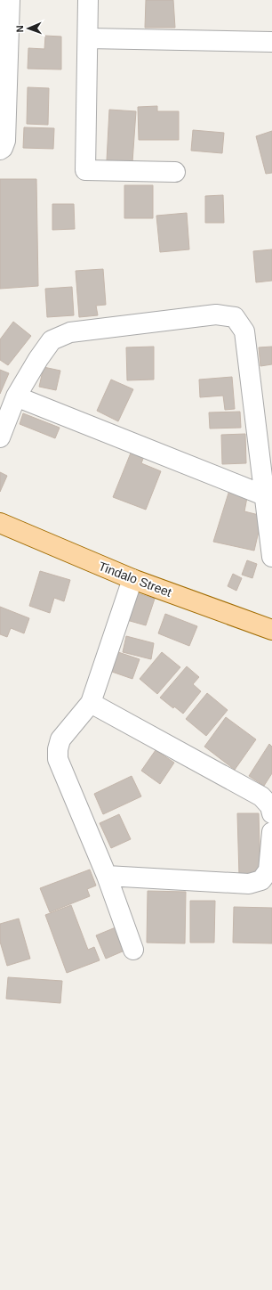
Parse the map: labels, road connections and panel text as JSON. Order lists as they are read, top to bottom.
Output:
{
  "streets": {
    "main road": ["Tindalo Street"]
  },
  "north": "left"
}
